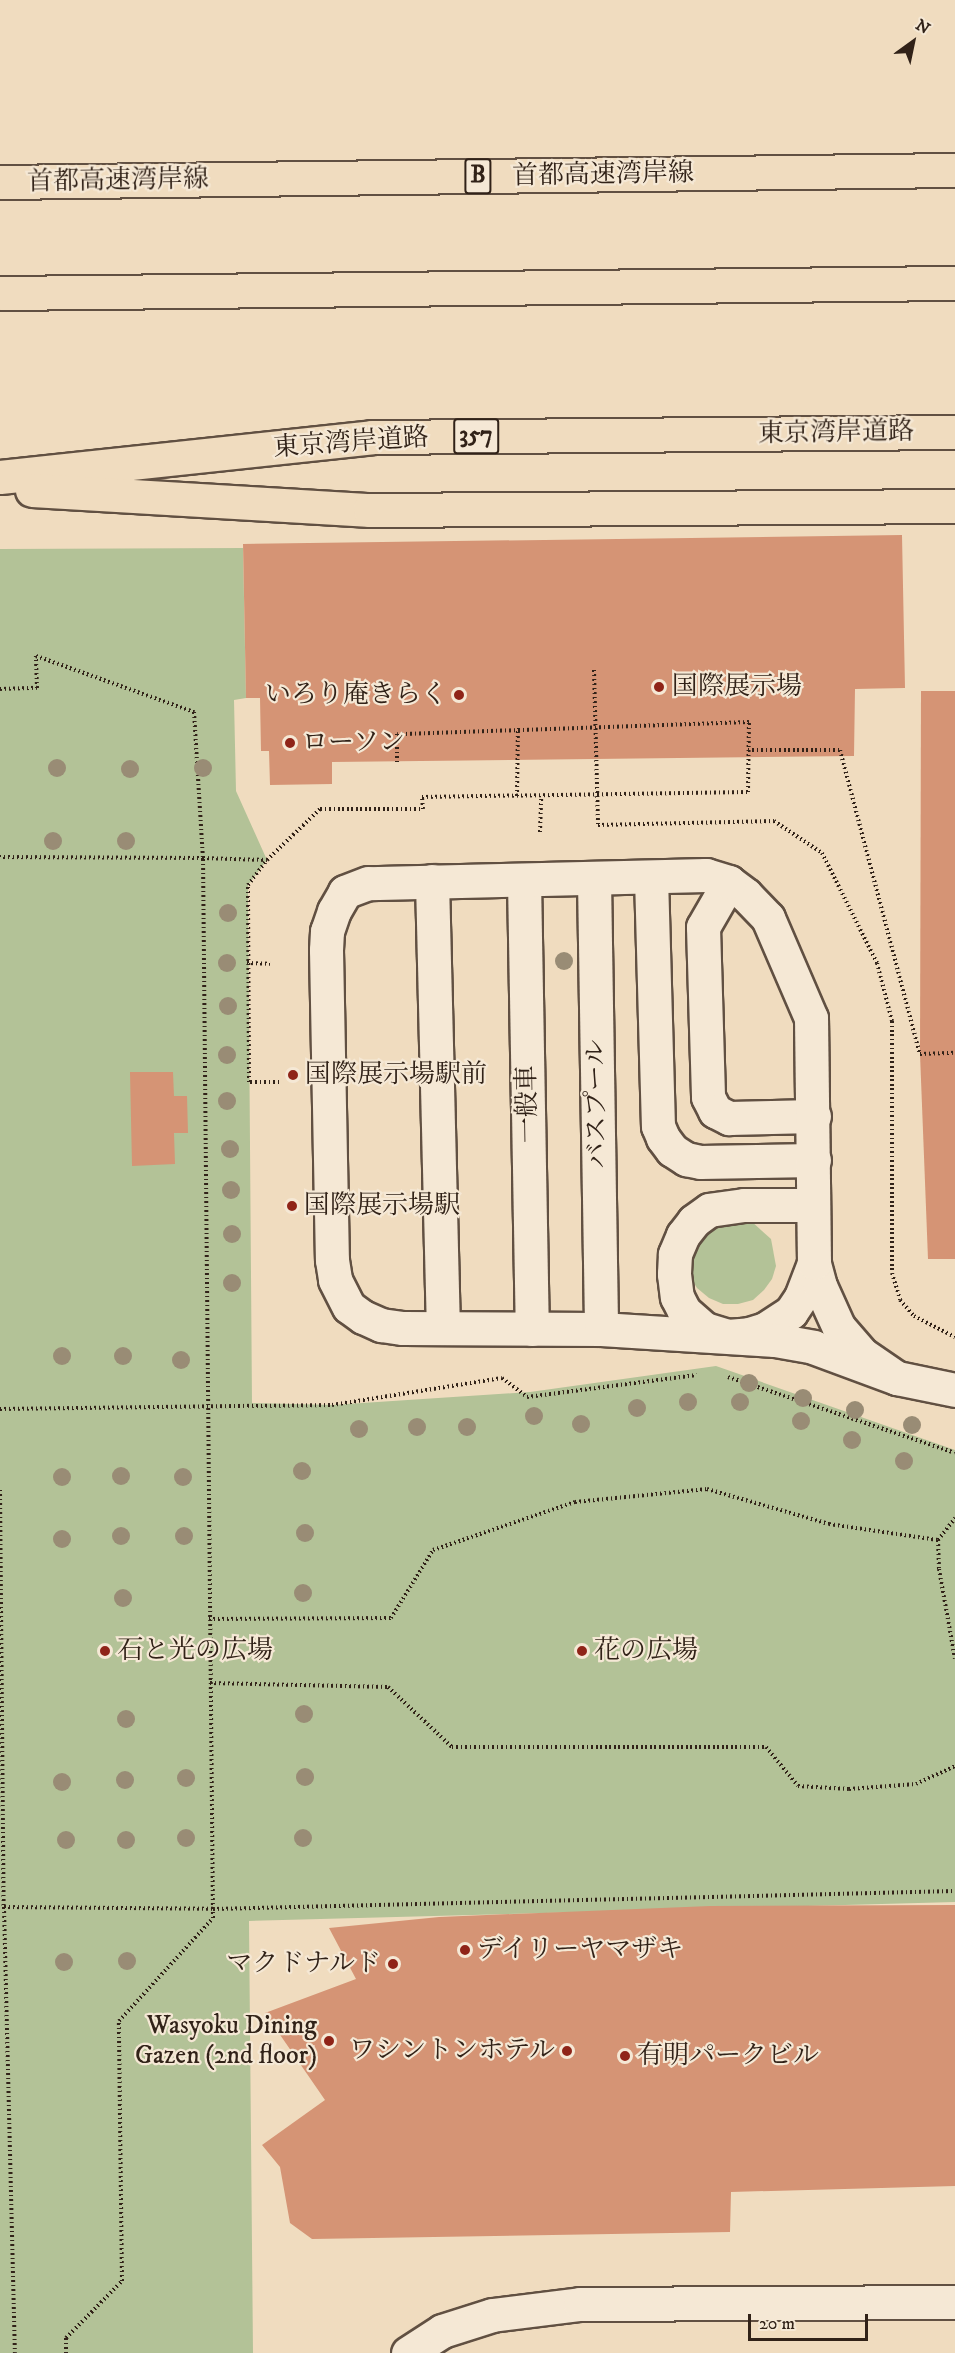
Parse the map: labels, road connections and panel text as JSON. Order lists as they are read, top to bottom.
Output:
{
  "streets": {
    "highway": [
      "首都高速湾岸線",
      "B",
      "東京湾岸道路",
      "357"
    ],
    "street": ["一般車", "バスプール"]
  },
  "places": [
    "国際展示場",
    "いろり庵きらく",
    "ローソン",
    "国際展示場駅前",
    "国際展示場駅",
    "石と光の広場",
    "花の広場",
    "デイリーヤマザキ",
    "マクドナルド",
    "Wasyoku Dining Gazen (2nd floor)",
    "ワシントンホテル",
    "有明パークビル"
  ],
  "scale_bar": "20 m",
  "north": "top right"
}
